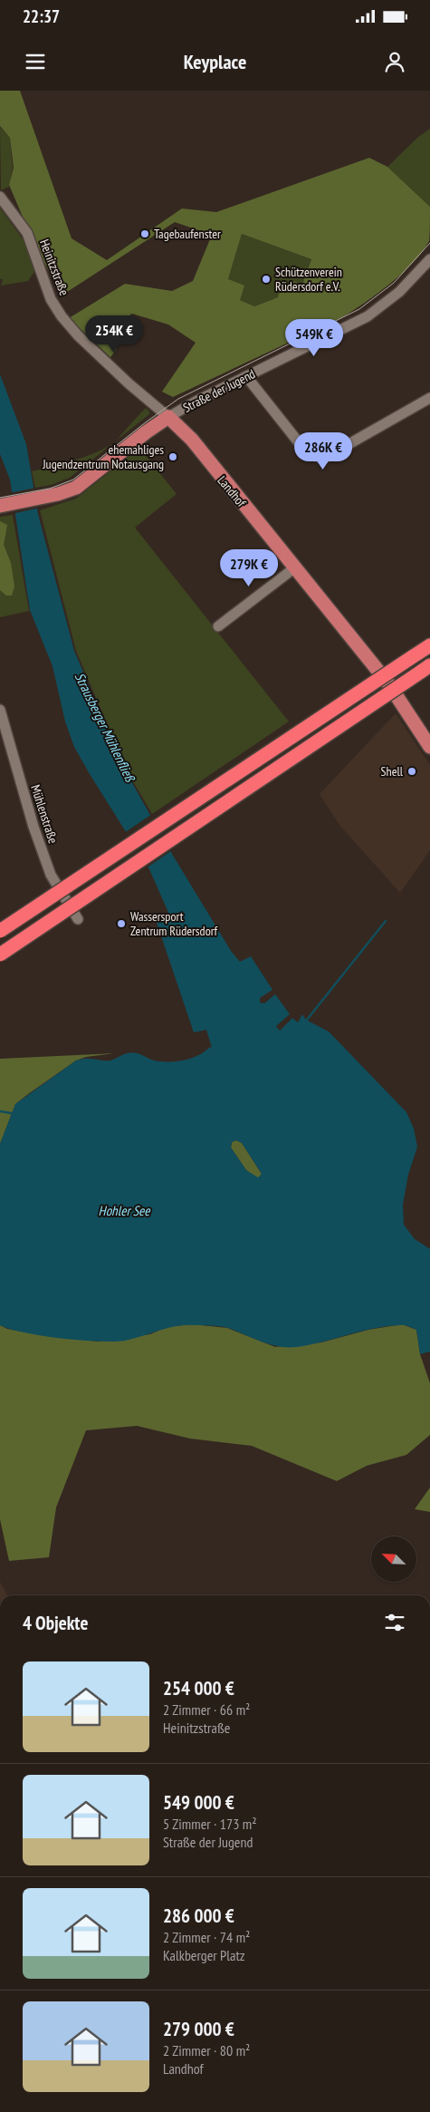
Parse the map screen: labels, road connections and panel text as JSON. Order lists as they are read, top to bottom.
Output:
{
  "streets": {
    "main road": ["Straße der Jugend", "Landhof"],
    "street": ["Heinitzstraße", "Mühlenstraße"]
  },
  "crossings": [
    ["Heinitzstraße", "Straße der Jugend"],
    ["Heinitzstraße", "Landhof"],
    ["Straße der Jugend", "Landhof"]
  ],
  "water": ["Strausberger Mühlenfließ", "Hohler See"],
  "places": [
    "Tagebaufenster",
    "Schützenverein Rüdersdorf e.V.",
    "ehemahliges Jugendzentrum Notausgang",
    "Shell",
    "Wassersport Zentrum Rüdersdorf"
  ],
  "north": "top left",
  "page": {
    "status": "22:37",
    "header": "Keyplace",
    "price": [
      "254K €",
      "549K €",
      "286K €",
      "279K €"
    ],
    "heading": "4 Objekte",
    "list": [
      {
        "name": "254 000 €",
        "note": "2 Zimmer · 66 m² · Heinitzstraße"
      },
      {
        "name": "549 000 €",
        "note": "5 Zimmer · 173 m² · Straße der Jugend"
      },
      {
        "name": "286 000 €",
        "note": "2 Zimmer · 74 m² · Kalkberger Platz"
      },
      {
        "name": "279 000 €",
        "note": "2 Zimmer · 80 m² · Landhof"
      }
    ]
  }
}
